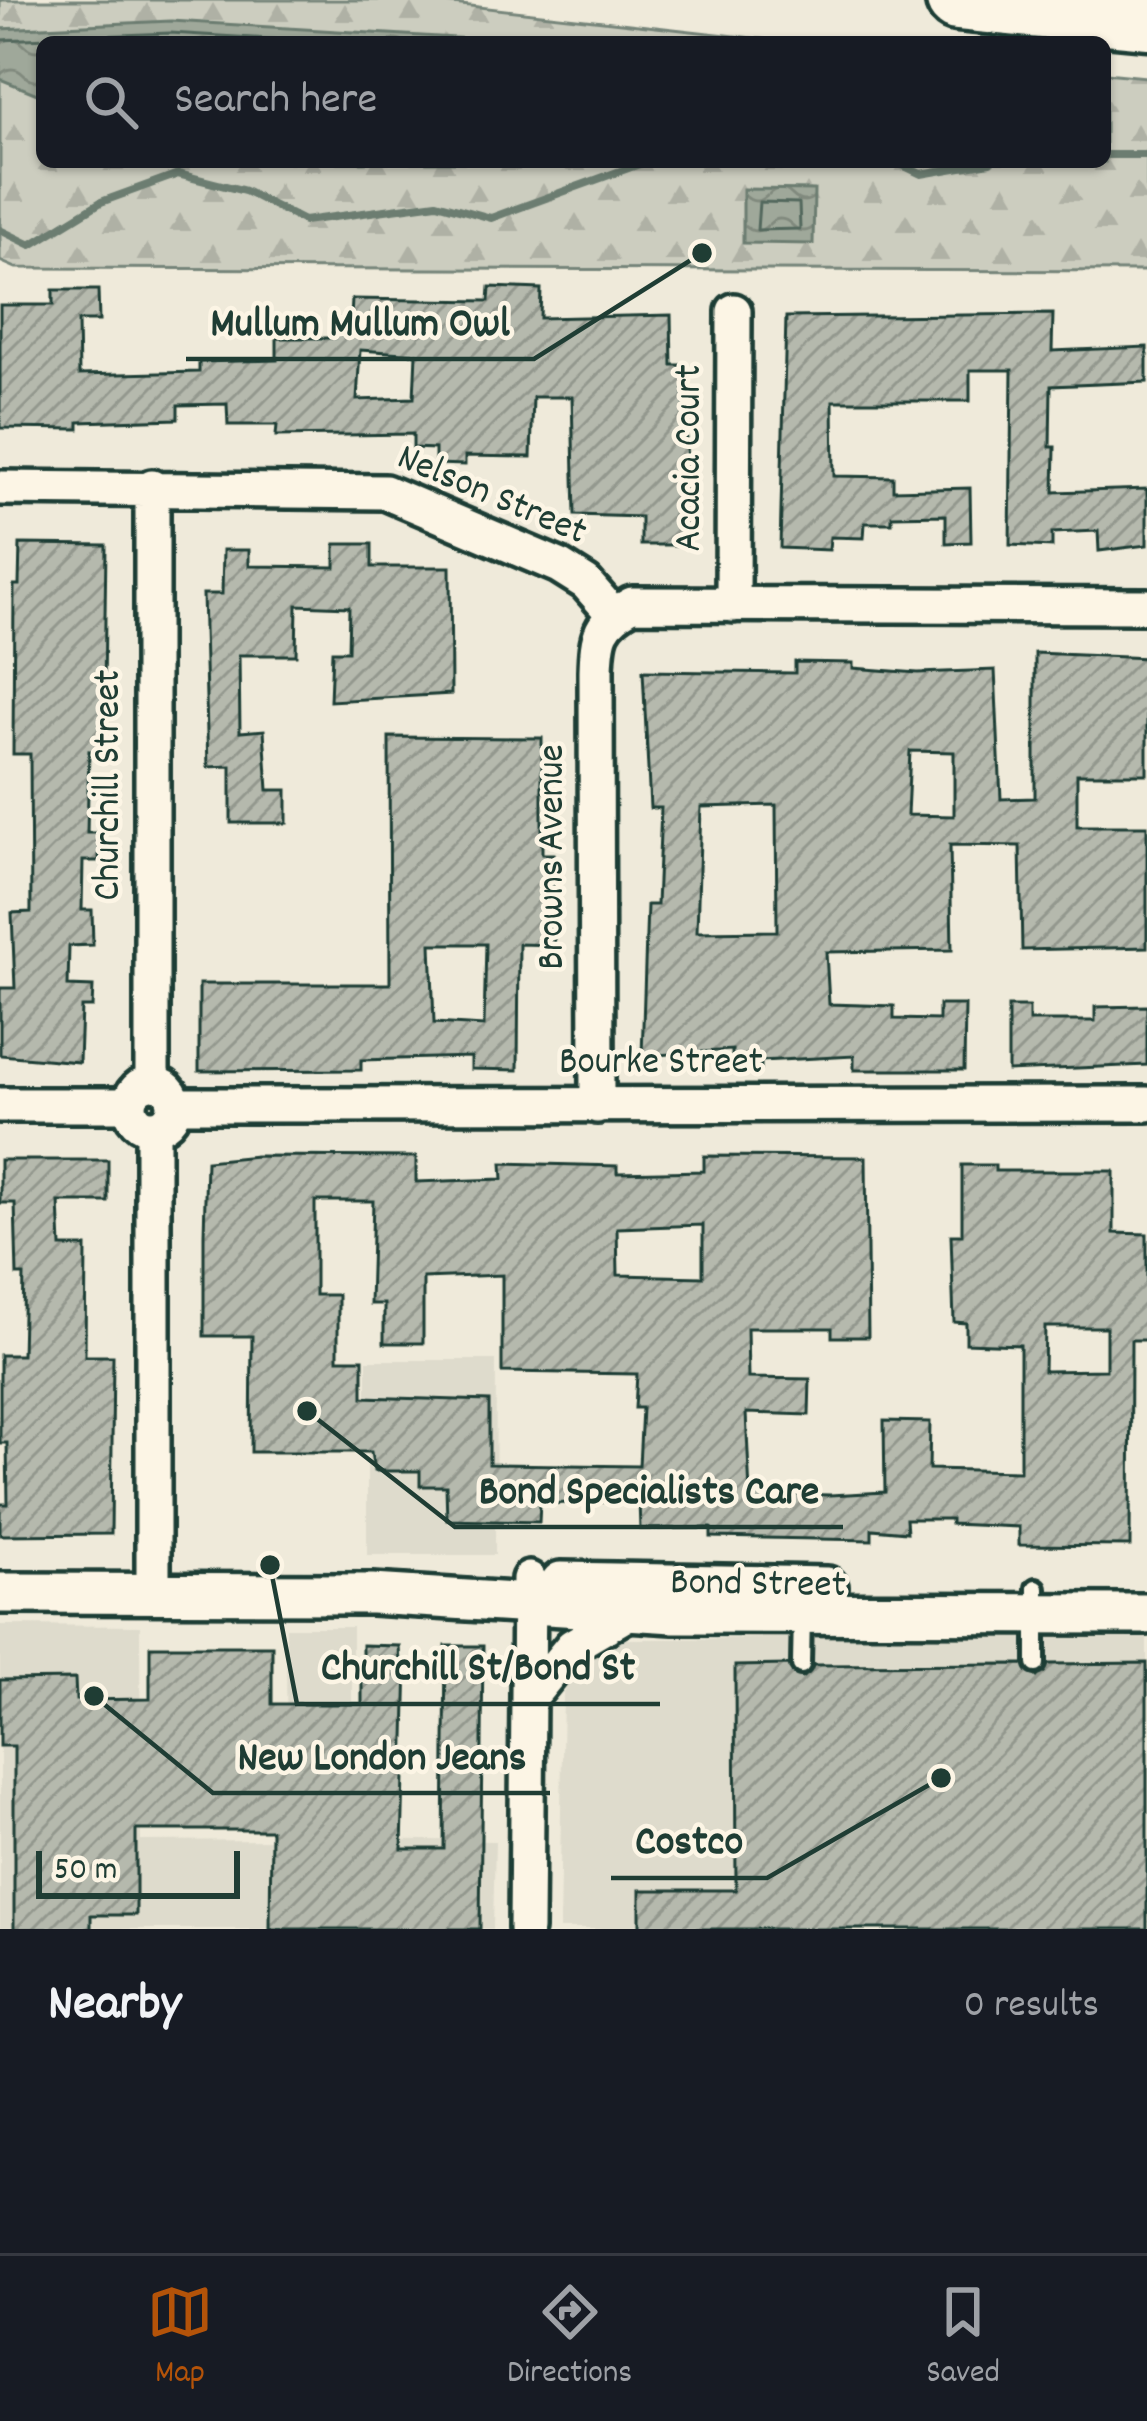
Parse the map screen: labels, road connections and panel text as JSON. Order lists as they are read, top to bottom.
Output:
{
  "streets": {
    "street": [
      "Acacia Court",
      "Nelson Street",
      "Churchill Street",
      "Browns Avenue",
      "Bourke Street",
      "Bond Street"
    ]
  },
  "crossings": [
    ["Nelson Street", "Churchill Street"],
    ["Nelson Street", "Browns Avenue"],
    ["Churchill Street", "Bourke Street"],
    ["Churchill Street", "Bond Street"],
    ["Browns Avenue", "Bourke Street"]
  ],
  "places": [
    "Mullum Mullum Owl",
    "Bond Specialists Care",
    "Churchill St/Bond St",
    "New London Jeans",
    "Costco"
  ],
  "scale_bar": "50 m",
  "page": {
    "search": "Search here",
    "scale": "50 m",
    "heading": ["Nearby", "0 results"],
    "nav": ["Map", "Directions", "Saved"]
  }
}
